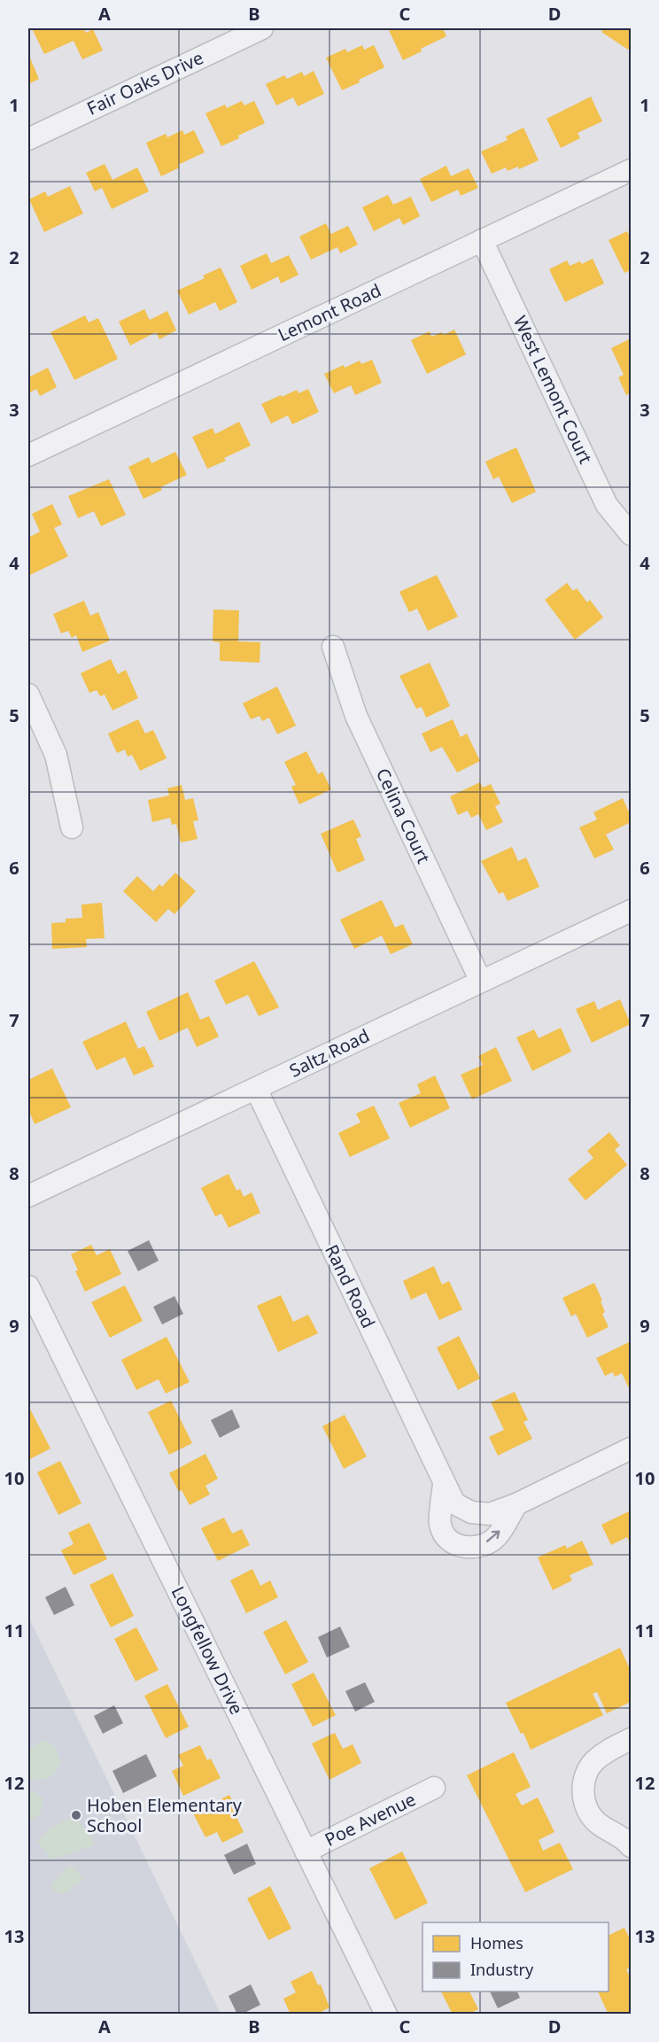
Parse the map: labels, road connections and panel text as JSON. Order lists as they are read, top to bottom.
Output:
{
  "streets": {
    "street": [
      "Fair Oaks Drive",
      "Lemont Road",
      "West Lemont Court",
      "Celina Court",
      "Saltz Road",
      "Rand Road",
      "Longfellow Drive",
      "Poe Avenue"
    ]
  },
  "crossings": [
    ["Lemont Road", "West Lemont Court"],
    ["Celina Court", "Saltz Road"],
    ["Saltz Road", "Rand Road"],
    ["Longfellow Drive", "Poe Avenue"]
  ],
  "places": ["Hoben Elementary School"],
  "legend": ["Homes", "Industry"],
  "grid": {
    "columns": [
      "A",
      "B",
      "C",
      "D"
    ],
    "rows": [
      "1",
      "2",
      "3",
      "4",
      "5",
      "6",
      "7",
      "8",
      "9",
      "10",
      "11",
      "12",
      "13"
    ]
  }
}
